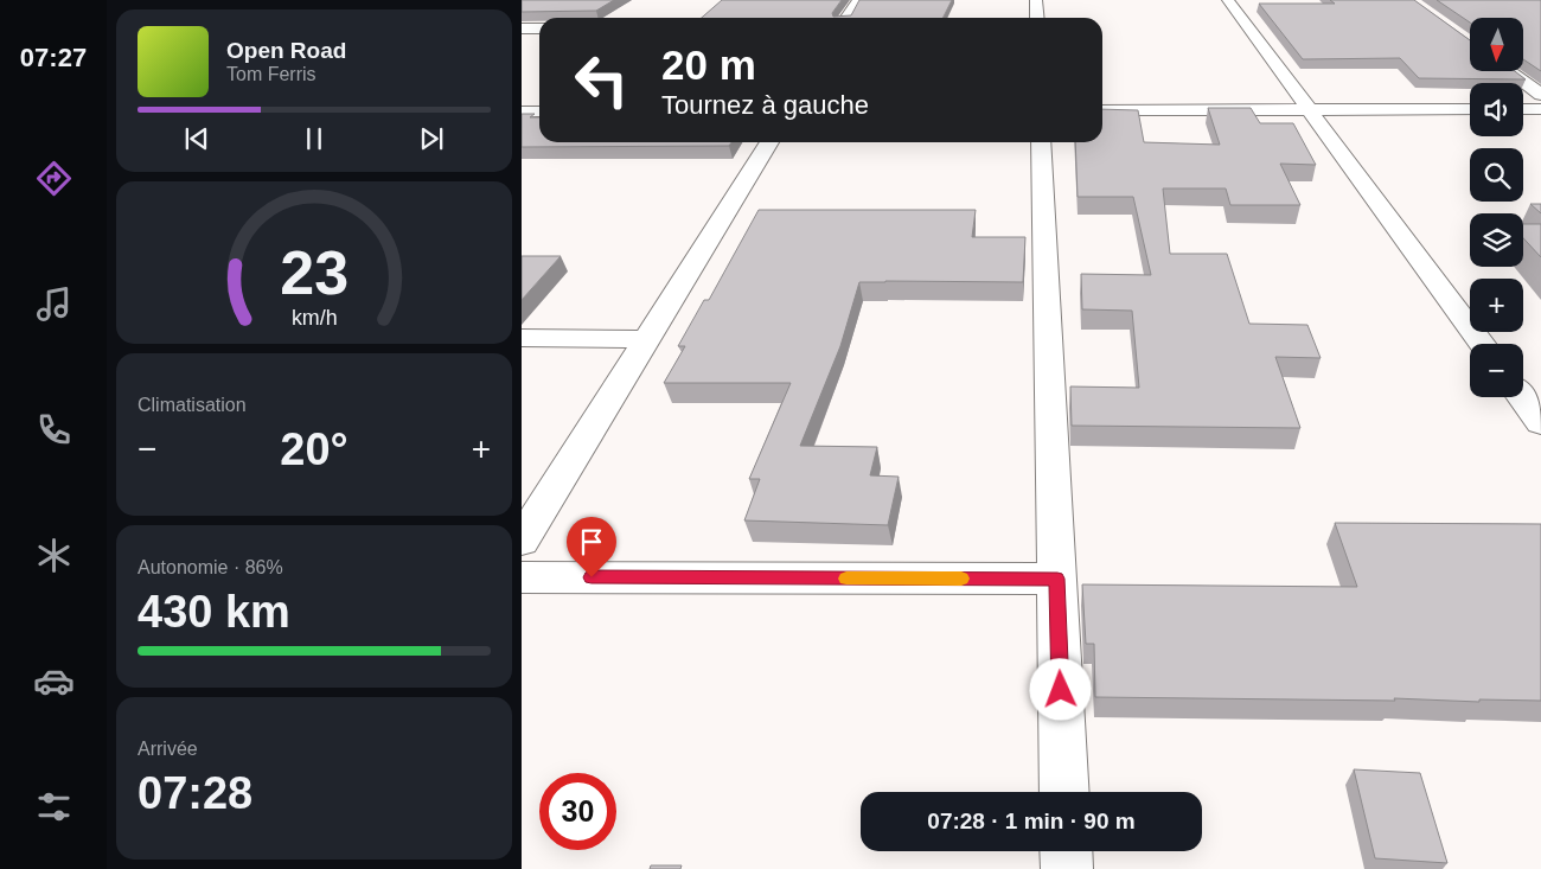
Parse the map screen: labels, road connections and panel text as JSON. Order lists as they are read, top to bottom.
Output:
{
  "north": "bottom",
  "page": {
    "tabs": "07:27",
    "map_buttons": ["+", "−"],
    "turn": ["20 m", "Tournez à gauche"],
    "song": ["Open Road", "Tom Ferris"],
    "tile": [
      "Climatisation",
      ["Autonomie · 86%", "430 km"],
      ["Arrivée", "07:28"]
    ],
    "heat": ["−", "20°", "+"],
    "limit": "30",
    "trip": "07:28 · 1 min · 90 m",
    "gauge": ["23", "km/h"]
  }
}
